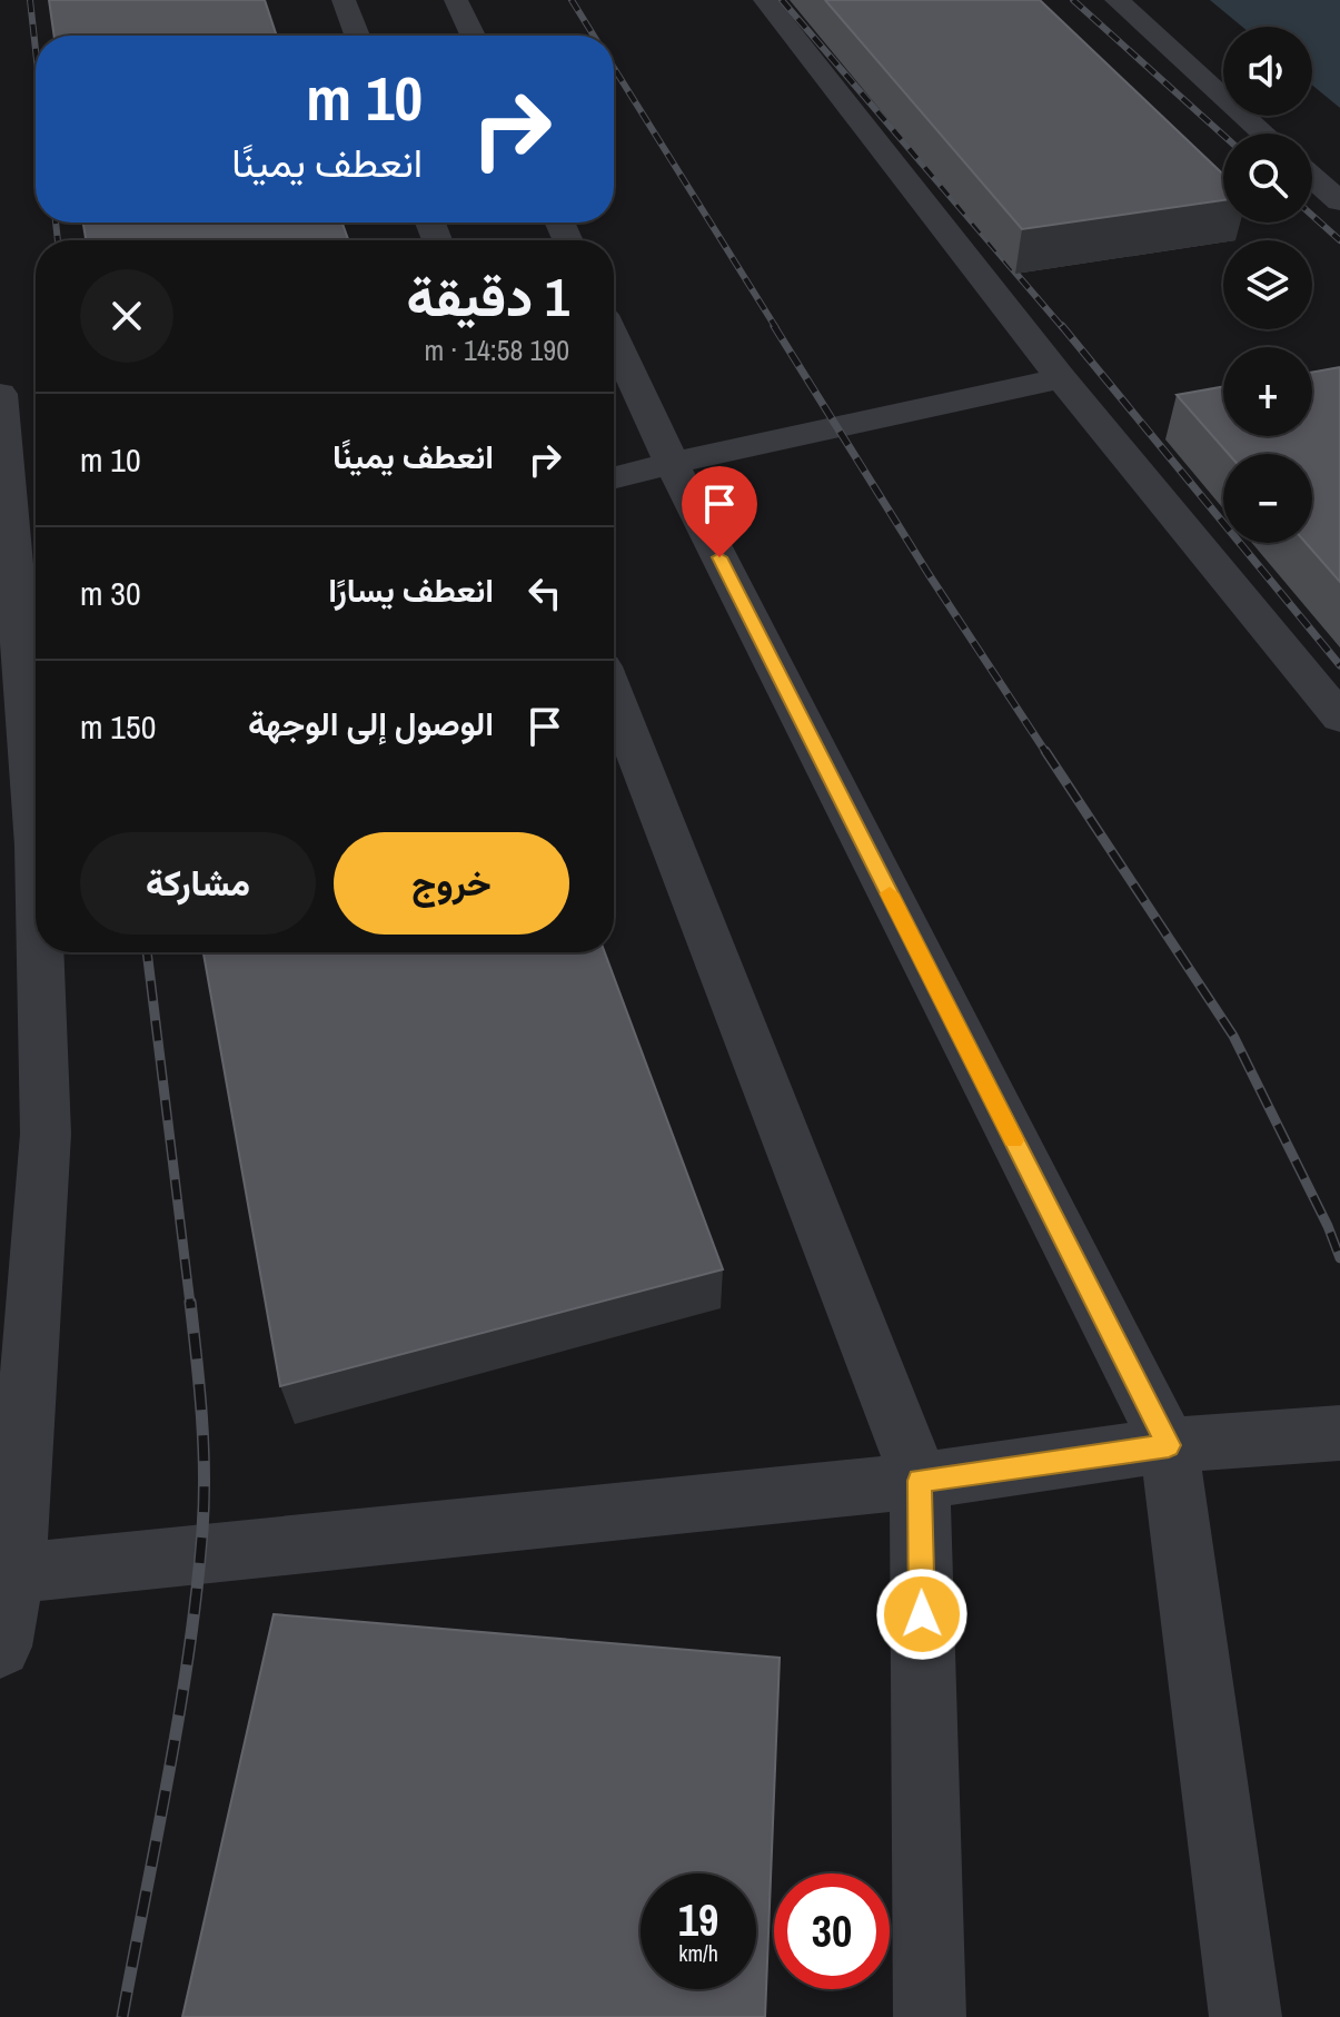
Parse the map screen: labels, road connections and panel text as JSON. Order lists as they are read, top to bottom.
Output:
{
  "page": {
    "map_buttons": ["+", "−"],
    "turn": ["10 m", "انعطف يمينًا"],
    "heading": ["1 دقيقة", "190 m · 14:58"],
    "list": [
      {
        "name": "انعطف يمينًا",
        "value": "10 m"
      },
      {
        "name": "انعطف يسارًا",
        "value": "30 m"
      },
      {
        "name": "الوصول إلى الوجهة",
        "value": "150 m"
      }
    ],
    "buttons": ["خروج", "مشاركة"],
    "speed": "19 km/h",
    "limit": "30"
  }
}
